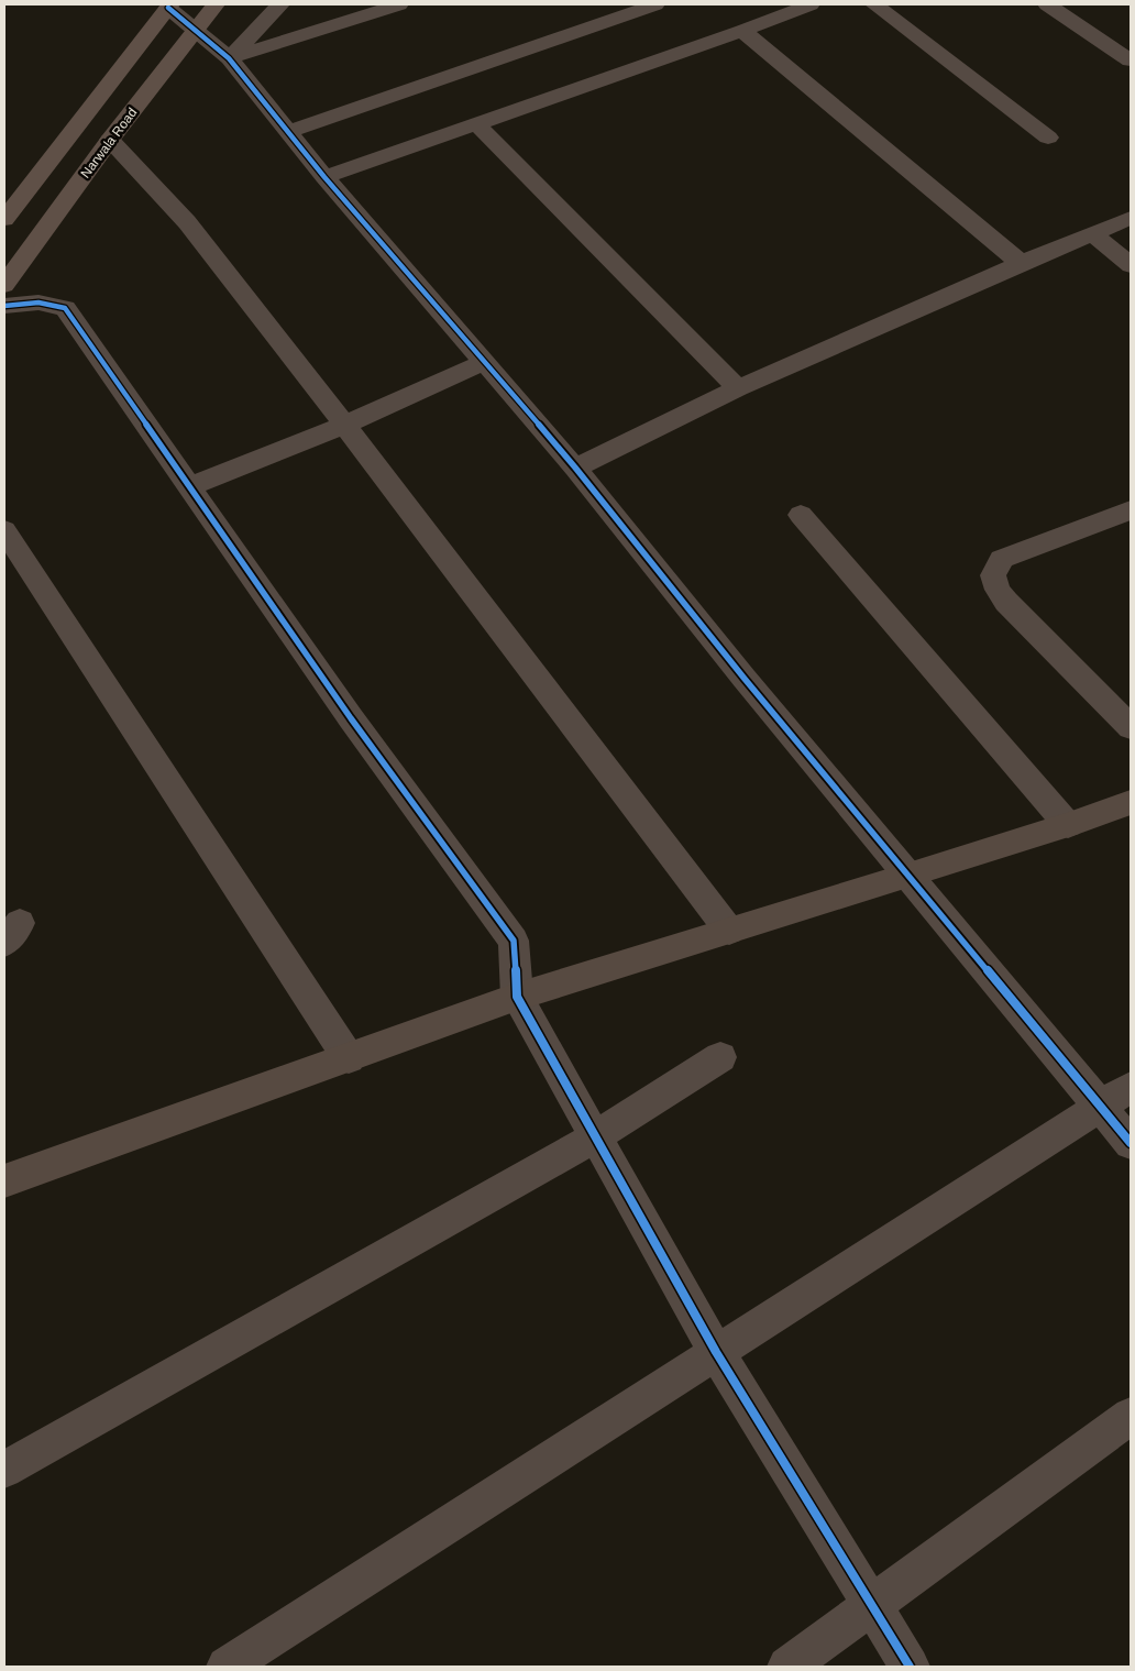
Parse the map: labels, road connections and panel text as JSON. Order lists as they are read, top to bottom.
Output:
{
  "streets": {
    "main road": ["Narwala Road"]
  }
}
